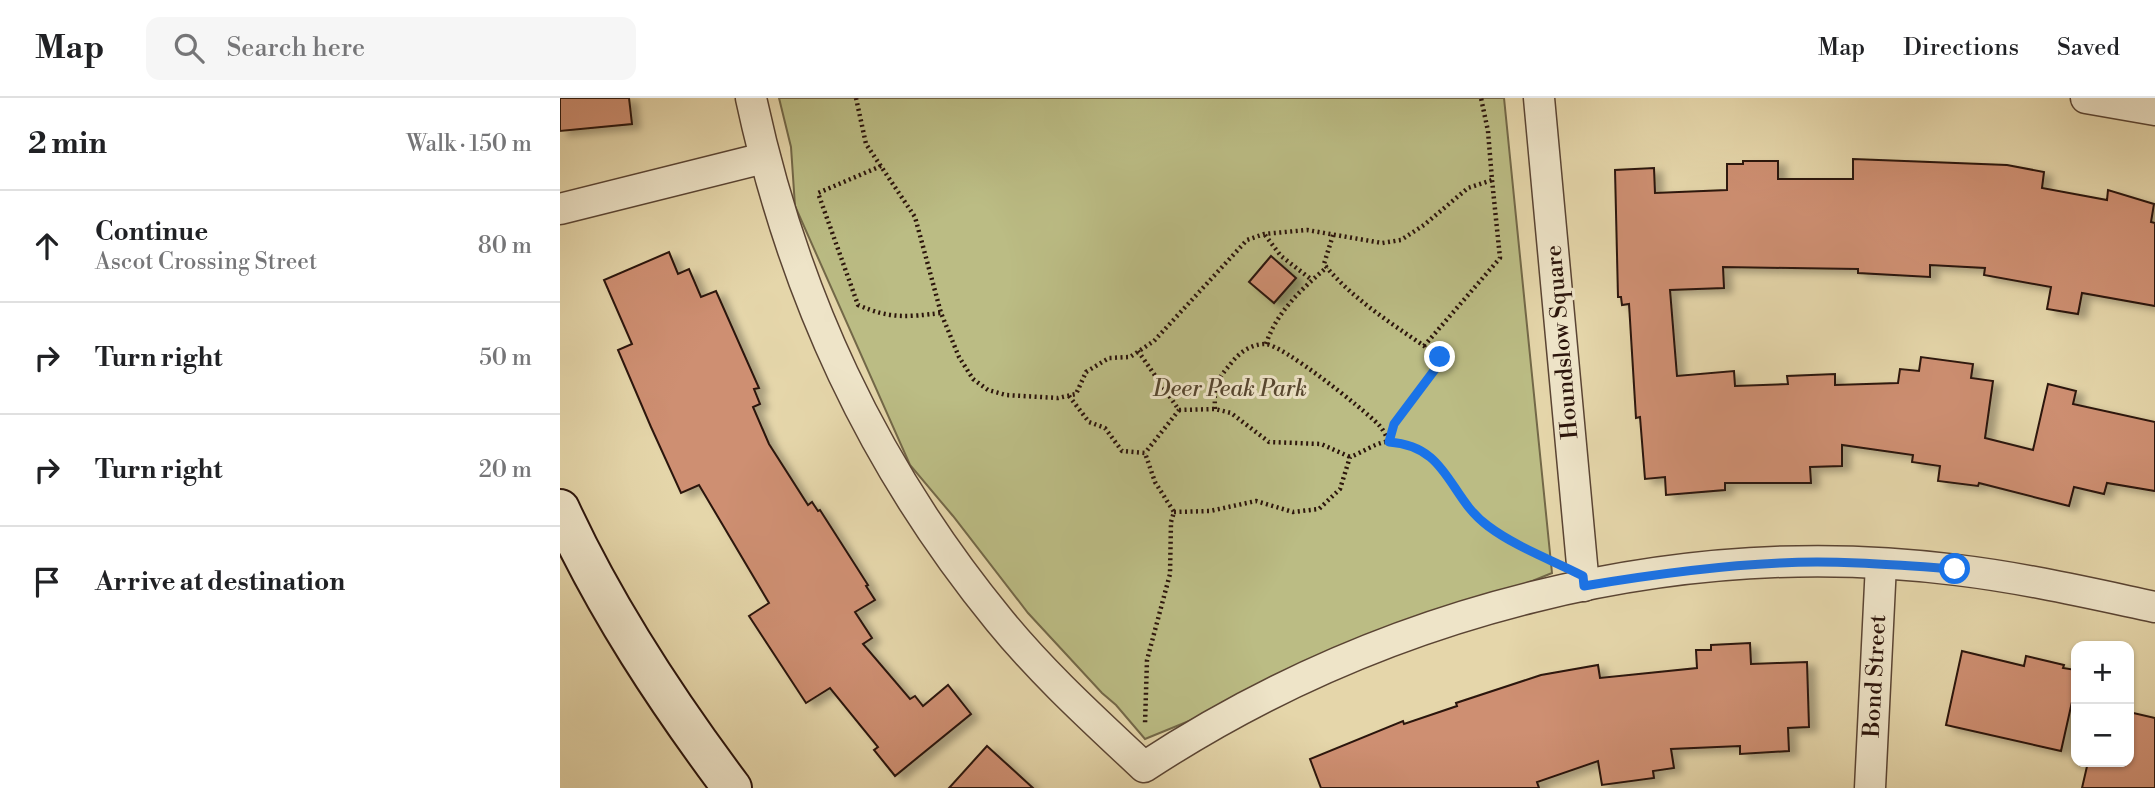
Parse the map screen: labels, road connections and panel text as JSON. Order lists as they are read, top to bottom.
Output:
{
  "streets": {
    "street": ["Houndslow Square", "Bond Street"]
  },
  "parks": ["Deer Peak Park"],
  "page": {
    "header": "Map",
    "search": "Search here",
    "nav": ["Map", "Directions", "Saved"],
    "heading": ["2 min", "Walk · 150 m"],
    "list": [
      ["Continue", "Ascot Crossing Street", "80 m"],
      ["Turn right", "50 m"],
      ["Turn right", "20 m"],
      "Arrive at destination"
    ],
    "map_buttons": ["+", "−"]
  }
}
